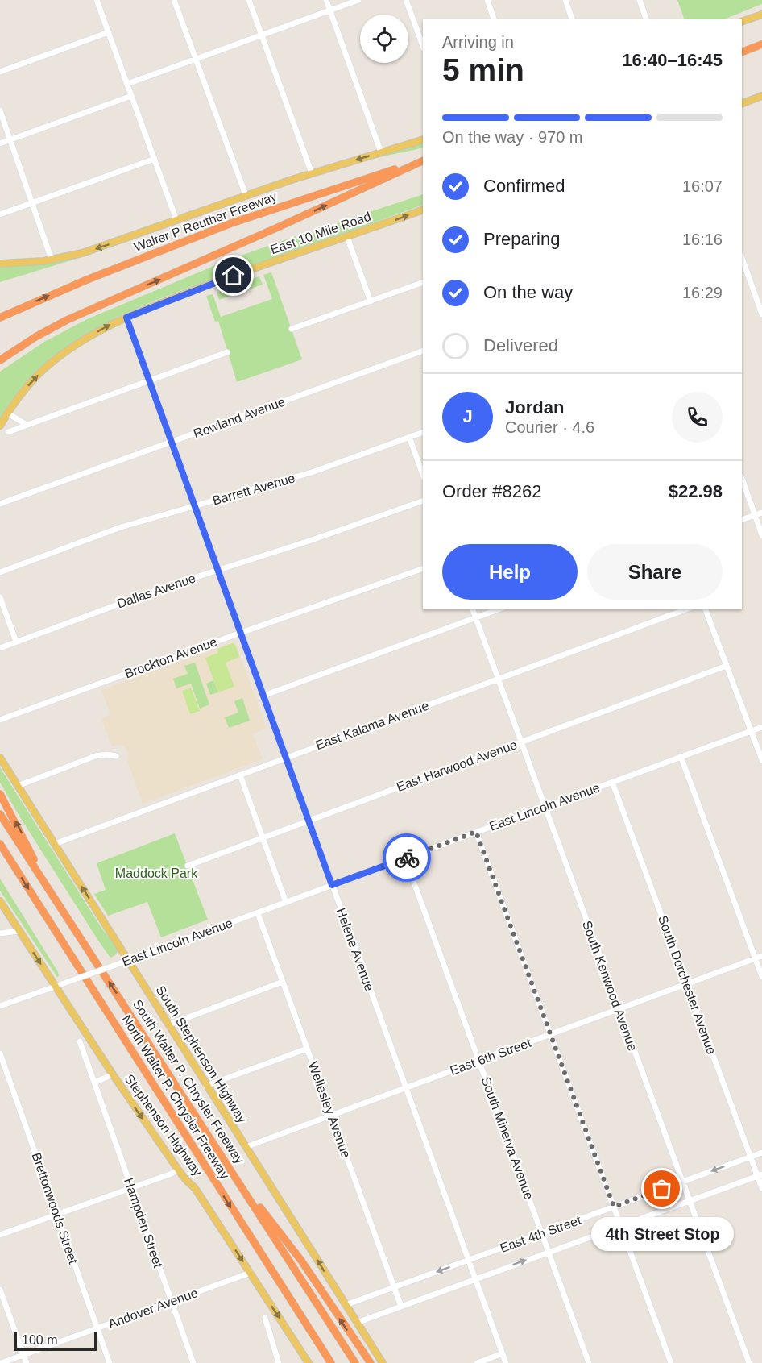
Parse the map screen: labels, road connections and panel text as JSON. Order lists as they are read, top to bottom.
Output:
{
  "streets": {
    "highway": ["Walter P Reuther Freeway", "South Walter P. Chrysler Freeway", "North Walter P. Chrysler Freeway"],
    "main road": ["East 10 Mile Road", "South Stephenson Highway", "Stephenson Highway"],
    "street": [
      "Rowland Avenue",
      "Barrett Avenue",
      "Dallas Avenue",
      "Brockton Avenue",
      "East Kalama Avenue",
      "East Harwood Avenue",
      "East Lincoln Avenue",
      "Helene Avenue",
      "South Dorchester Avenue",
      "South Kenwood Avenue",
      "East 6th Street",
      "Wellesley Avenue",
      "South Minerva Avenue",
      "Brettonwoods Street",
      "Hampden Street",
      "East 4th Street",
      "Andover Avenue"
    ]
  },
  "crossings": [
    ["East 10 Mile Road", "Helene Avenue"],
    ["Rowland Avenue", "Helene Avenue"],
    ["Barrett Avenue", "Helene Avenue"],
    ["Dallas Avenue", "Helene Avenue"],
    ["Brockton Avenue", "Helene Avenue"],
    ["East Kalama Avenue", "Helene Avenue"],
    ["East Kalama Avenue", "South Kenwood Avenue"],
    ["East Kalama Avenue", "South Stephenson Highway"],
    ["East Harwood Avenue", "Helene Avenue"],
    ["East Harwood Avenue", "South Kenwood Avenue"],
    ["East Lincoln Avenue", "Helene Avenue"],
    ["East Lincoln Avenue", "South Dorchester Avenue"],
    ["East Lincoln Avenue", "South Kenwood Avenue"],
    ["East Lincoln Avenue", "South Stephenson Highway"],
    ["East Lincoln Avenue", "Wellesley Avenue"],
    ["East Lincoln Avenue", "Stephenson Highway"],
    ["East Lincoln Avenue", "South Minerva Avenue"],
    ["Helene Avenue", "East 6th Street"],
    ["Helene Avenue", "East 4th Street"],
    ["South Dorchester Avenue", "East 6th Street"],
    ["South Dorchester Avenue", "East 4th Street"],
    ["South Kenwood Avenue", "East 6th Street"],
    ["South Kenwood Avenue", "East 4th Street"],
    ["South Stephenson Highway", "East 6th Street"],
    ["South Stephenson Highway", "East 4th Street"],
    ["East 6th Street", "Wellesley Avenue"],
    ["East 6th Street", "South Minerva Avenue"],
    ["Wellesley Avenue", "East 4th Street"],
    ["Stephenson Highway", "Andover Avenue"],
    ["South Minerva Avenue", "East 4th Street"],
    ["Brettonwoods Street", "Andover Avenue"],
    ["Hampden Street", "Andover Avenue"]
  ],
  "one_way": [
    "East 10 Mile Road",
    "South Stephenson Highway",
    "South Walter P. Chrysler Freeway",
    "Stephenson Highway"
  ],
  "parks": ["Maddock Park"],
  "places": ["4th Street Stop"],
  "scale_bar": "100 m",
  "page": {
    "heading": ["5 min", "Arriving in", "16:40–16:45"],
    "panel": [
      "Jordan",
      "Courier · 4.6",
      "Order #8262",
      "$22.98"
    ],
    "bar": "On the way · 970 m",
    "list": [
      ["Confirmed", "16:07"],
      ["Preparing", "16:16"],
      ["On the way", "16:29"],
      "Delivered"
    ],
    "round": "J",
    "buttons": ["Help", "Share"],
    "bubble": "4th Street Stop",
    "scale": "100 m"
  }
}
